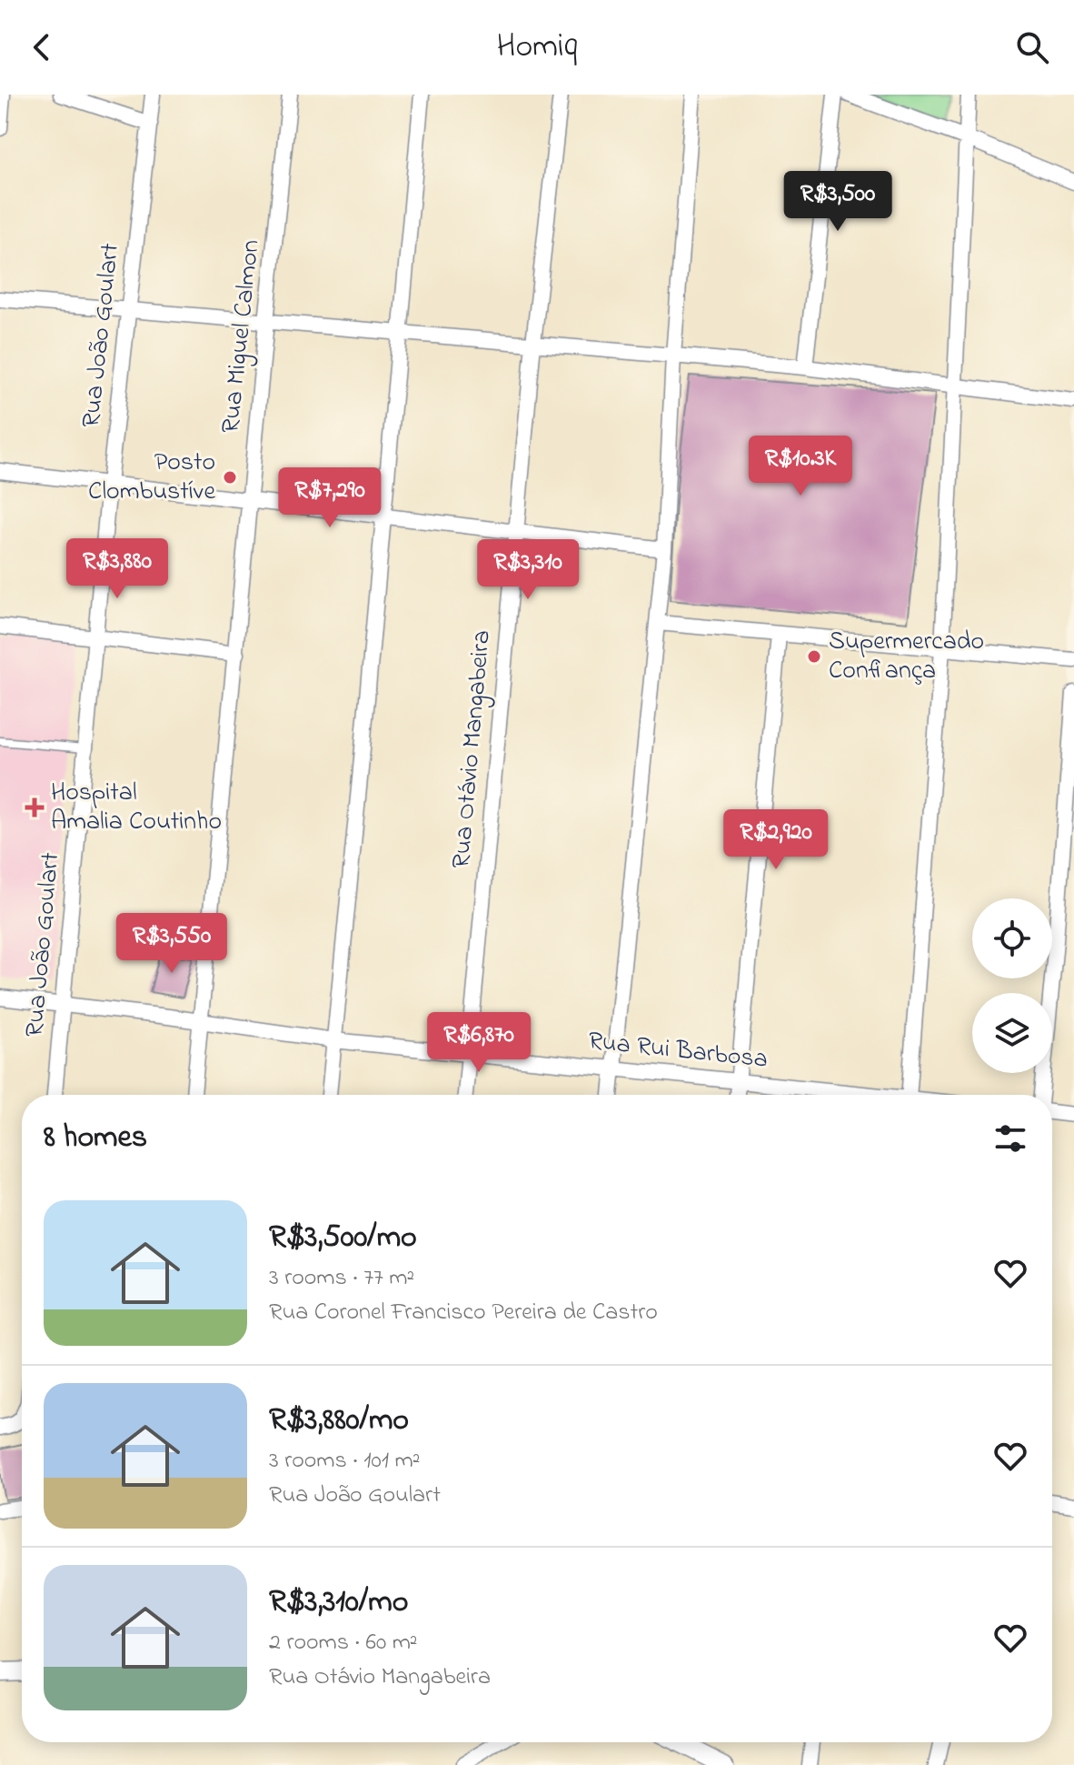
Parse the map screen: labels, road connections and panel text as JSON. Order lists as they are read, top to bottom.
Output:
{
  "streets": {
    "street": [
      "Rua João Goulart",
      "Rua Miguel Calmon",
      "Rua Otávio Mangabeira",
      "Rua Rui Barbosa"
    ]
  },
  "crossings": [
    ["Rua João Goulart", "Rua Rui Barbosa"],
    ["Rua Miguel Calmon", "Rua Rui Barbosa"],
    ["Rua Otávio Mangabeira", "Rua Rui Barbosa"]
  ],
  "places": {
    "other": ["Posto Clombustíve", "Supermercado Confiança"],
    "health": ["Hospital Amalia Coutinho"]
  },
  "page": {
    "header": "Homiq",
    "price": [
      "R$3,500",
      "R$10.3K",
      "R$7,290",
      "R$3,880",
      "R$3,310",
      "R$2,920",
      "R$3,550",
      "R$6,870"
    ],
    "heading": "8 homes",
    "list": [
      {
        "name": "R$3,500/mo",
        "note": "3 rooms · 77 m² · Rua Coronel Francisco Pereira de Castro"
      },
      {
        "name": "R$3,880/mo",
        "note": "3 rooms · 101 m² · Rua João Goulart"
      },
      {
        "name": "R$3,310/mo",
        "note": "2 rooms · 60 m² · Rua Otávio Mangabeira"
      }
    ]
  }
}
